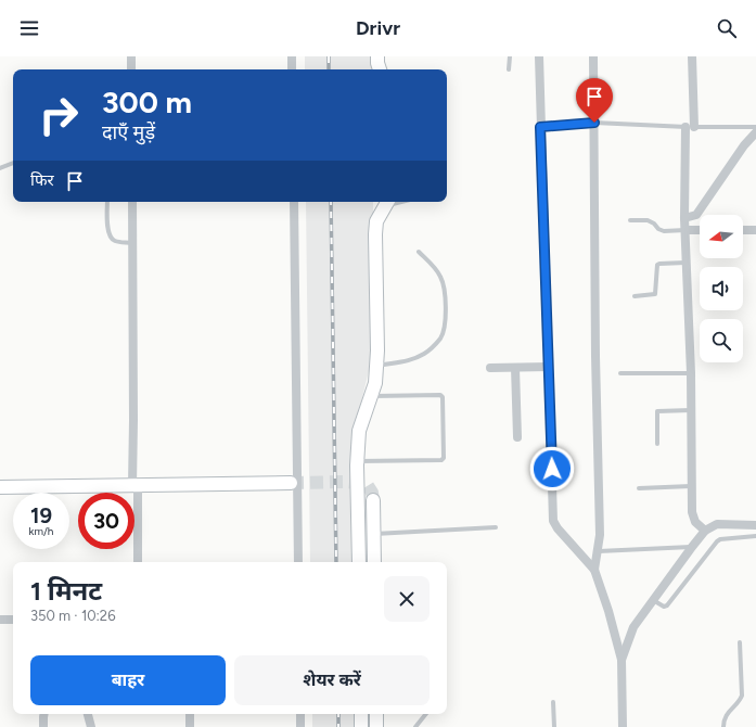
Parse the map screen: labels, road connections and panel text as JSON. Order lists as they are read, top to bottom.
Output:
{
  "north": "left",
  "page": {
    "header": "Drivr",
    "turn": ["300 m", "दाएँ मुड़ें"],
    "then": "फिर",
    "speed": "19 km/h",
    "limit": "30",
    "heading": ["1 मिनट", "350 m · 10:26"],
    "buttons": ["बाहर", "शेयर करें"]
  }
}
